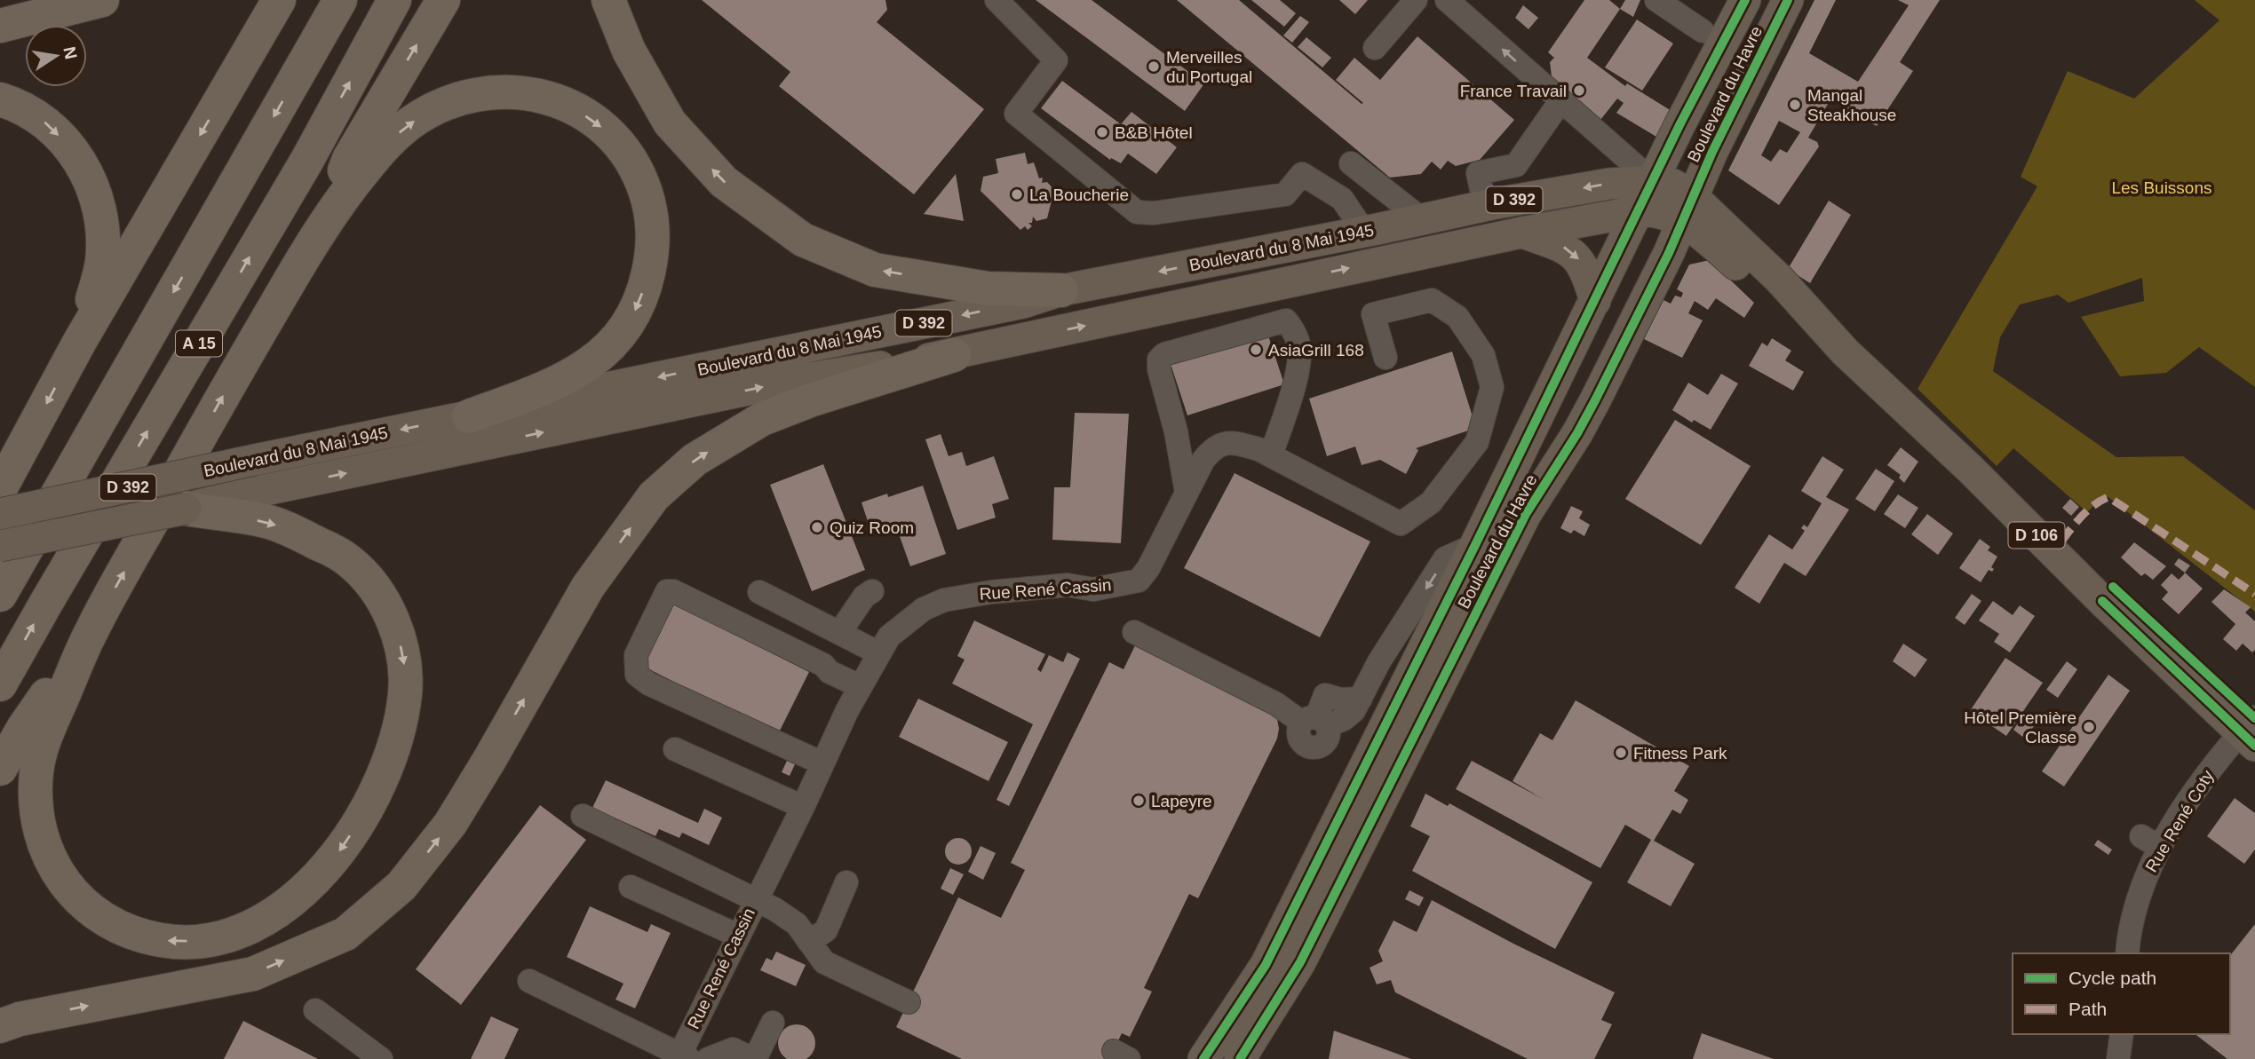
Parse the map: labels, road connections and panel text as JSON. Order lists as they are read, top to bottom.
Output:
{
  "streets": {
    "highway": ["A 15"],
    "main road": [
      "Boulevard du Havre",
      "D 392",
      "Boulevard du 8 Mai 1945",
      "D 106"
    ],
    "street": ["Rue René Cassin", "Rue René Coty"]
  },
  "crossings": [
    ["Boulevard du Havre", "Boulevard du 8 Mai 1945"],
    ["Boulevard du Havre", "D 106"],
    ["Boulevard du 8 Mai 1945", "D 106"],
    ["D 106", "Rue René Coty"]
  ],
  "parks": ["Les Buissons"],
  "places": [
    "Merveilles du Portugal",
    "France Travail",
    "Mangal Steakhouse",
    "B&B Hôtel",
    "La Boucherie",
    "AsiaGrill 168",
    "Quiz Room",
    "Hôtel Première Classe",
    "Fitness Park",
    "Lapeyre"
  ],
  "legend": ["Cycle path", "Path"],
  "north": "right"
}
